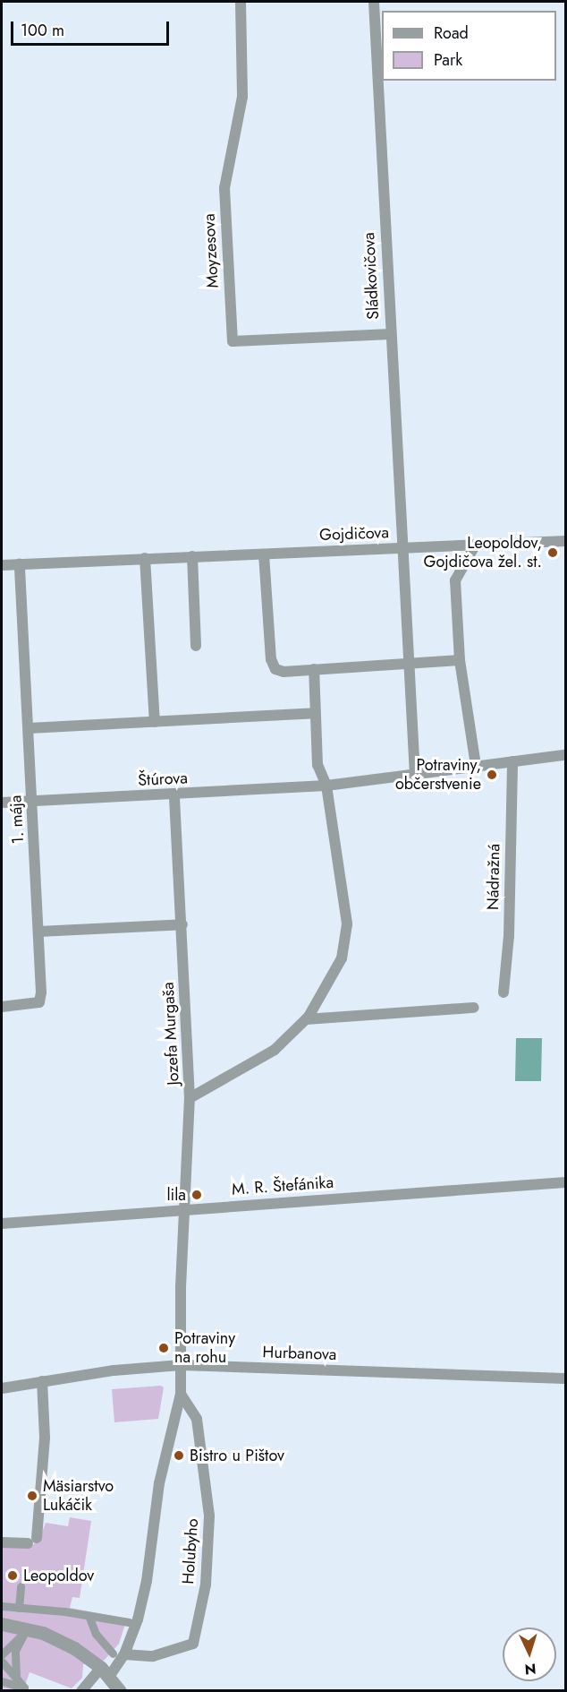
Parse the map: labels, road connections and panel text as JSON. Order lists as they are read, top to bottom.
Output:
{
  "streets": {
    "street": [
      "Moyzesova",
      "Sládkovičova",
      "Gojdičova",
      "Štúrova",
      "1. mája",
      "Nádražná",
      "Jozefa Murgaša",
      "M. R. Štefánika",
      "Hurbanova",
      "Holubyho"
    ]
  },
  "crossings": [
    ["Moyzesova", "Sládkovičova"],
    ["Sládkovičova", "Gojdičova"],
    ["Gojdičova", "1. mája"],
    ["Štúrova", "1. mája"],
    ["Štúrova", "Nádražná"],
    ["Štúrova", "Jozefa Murgaša"]
  ],
  "places": [
    "Leopoldov, Gojdičova žel. st.",
    "Potraviny, občerstvenie",
    "lila",
    "Potraviny na rohu",
    "Bistro u Pištov",
    "Mäsiarstvo Lukáčik",
    "Leopoldov"
  ],
  "legend": ["Road", "Park"],
  "scale_bar": "100 m",
  "north": "bottom"
}
